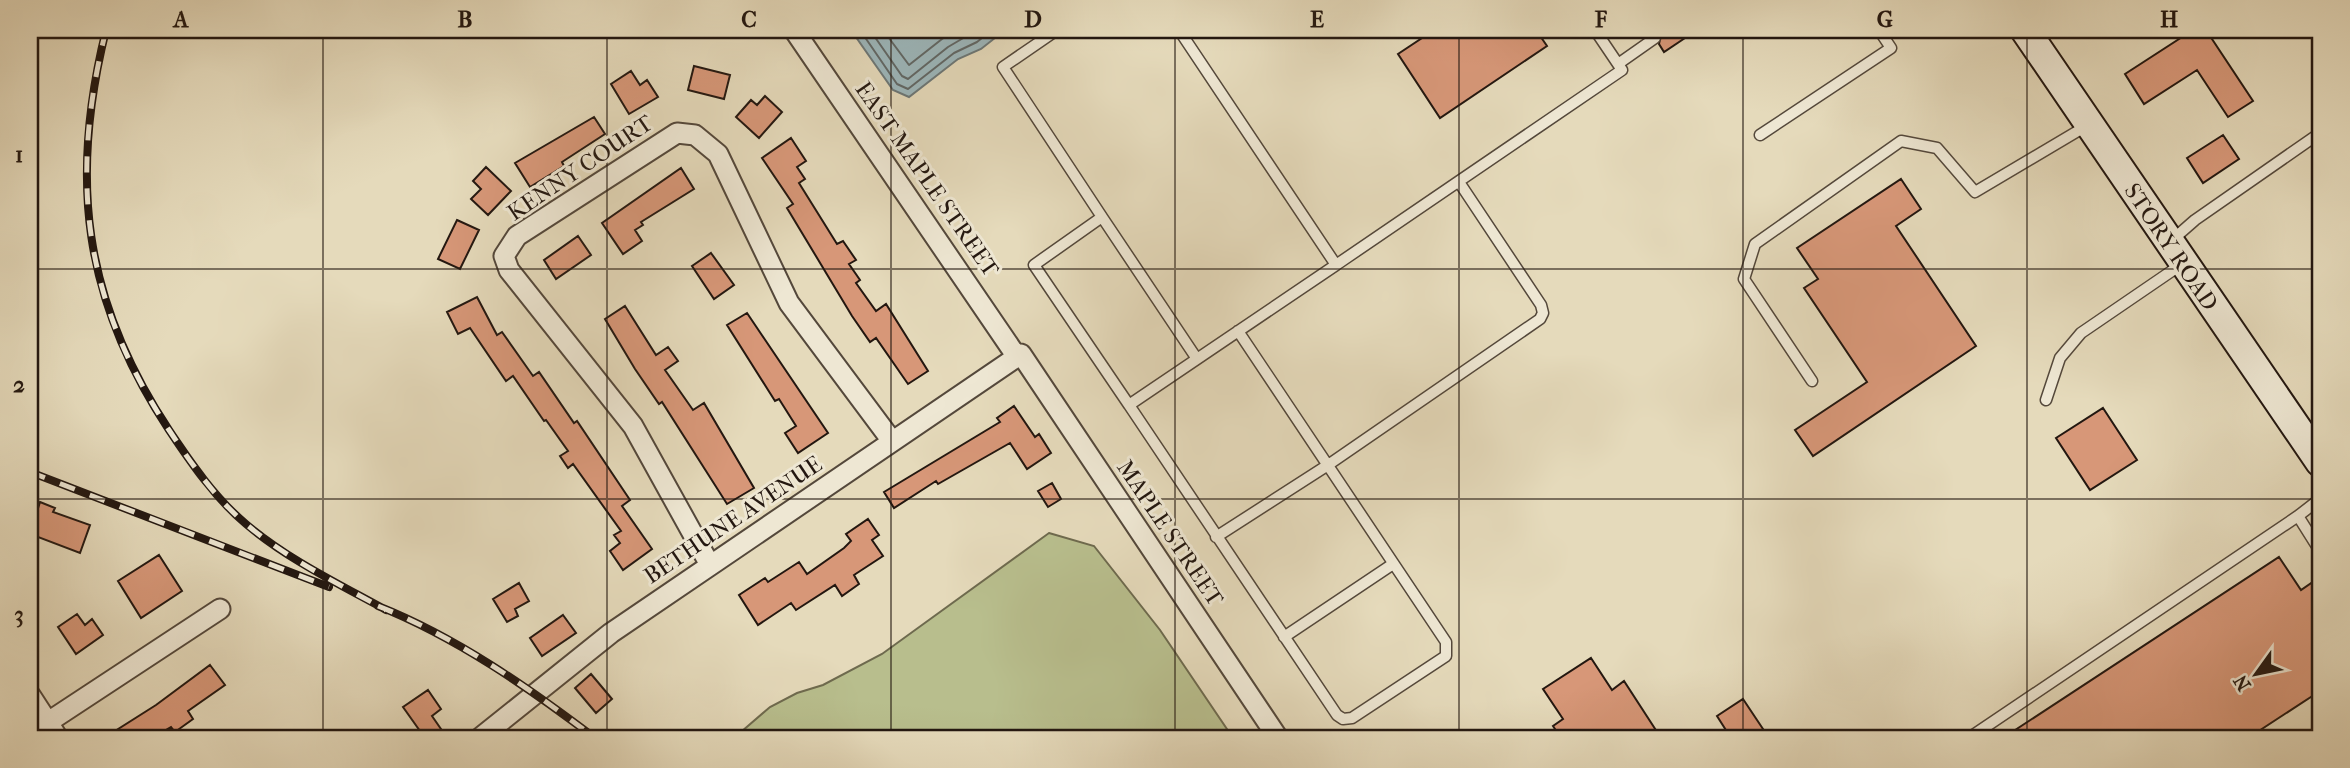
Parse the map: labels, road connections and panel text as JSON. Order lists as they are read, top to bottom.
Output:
{
  "streets": {
    "street": [
      "KENNY COURT",
      "EAST MAPLE STREET",
      "STORY ROAD",
      "BETHUNE AVENUE",
      "MAPLE STREET"
    ]
  },
  "crossings": [
    ["KENNY COURT", "BETHUNE AVENUE"],
    ["EAST MAPLE STREET", "BETHUNE AVENUE"],
    ["EAST MAPLE STREET", "MAPLE STREET"],
    ["BETHUNE AVENUE", "MAPLE STREET"]
  ],
  "north": "bottom left",
  "grid": {
    "columns": [
      "A",
      "B",
      "C",
      "D",
      "E",
      "F",
      "G",
      "H"
    ],
    "rows": ["1", "2", "3"]
  }
}
